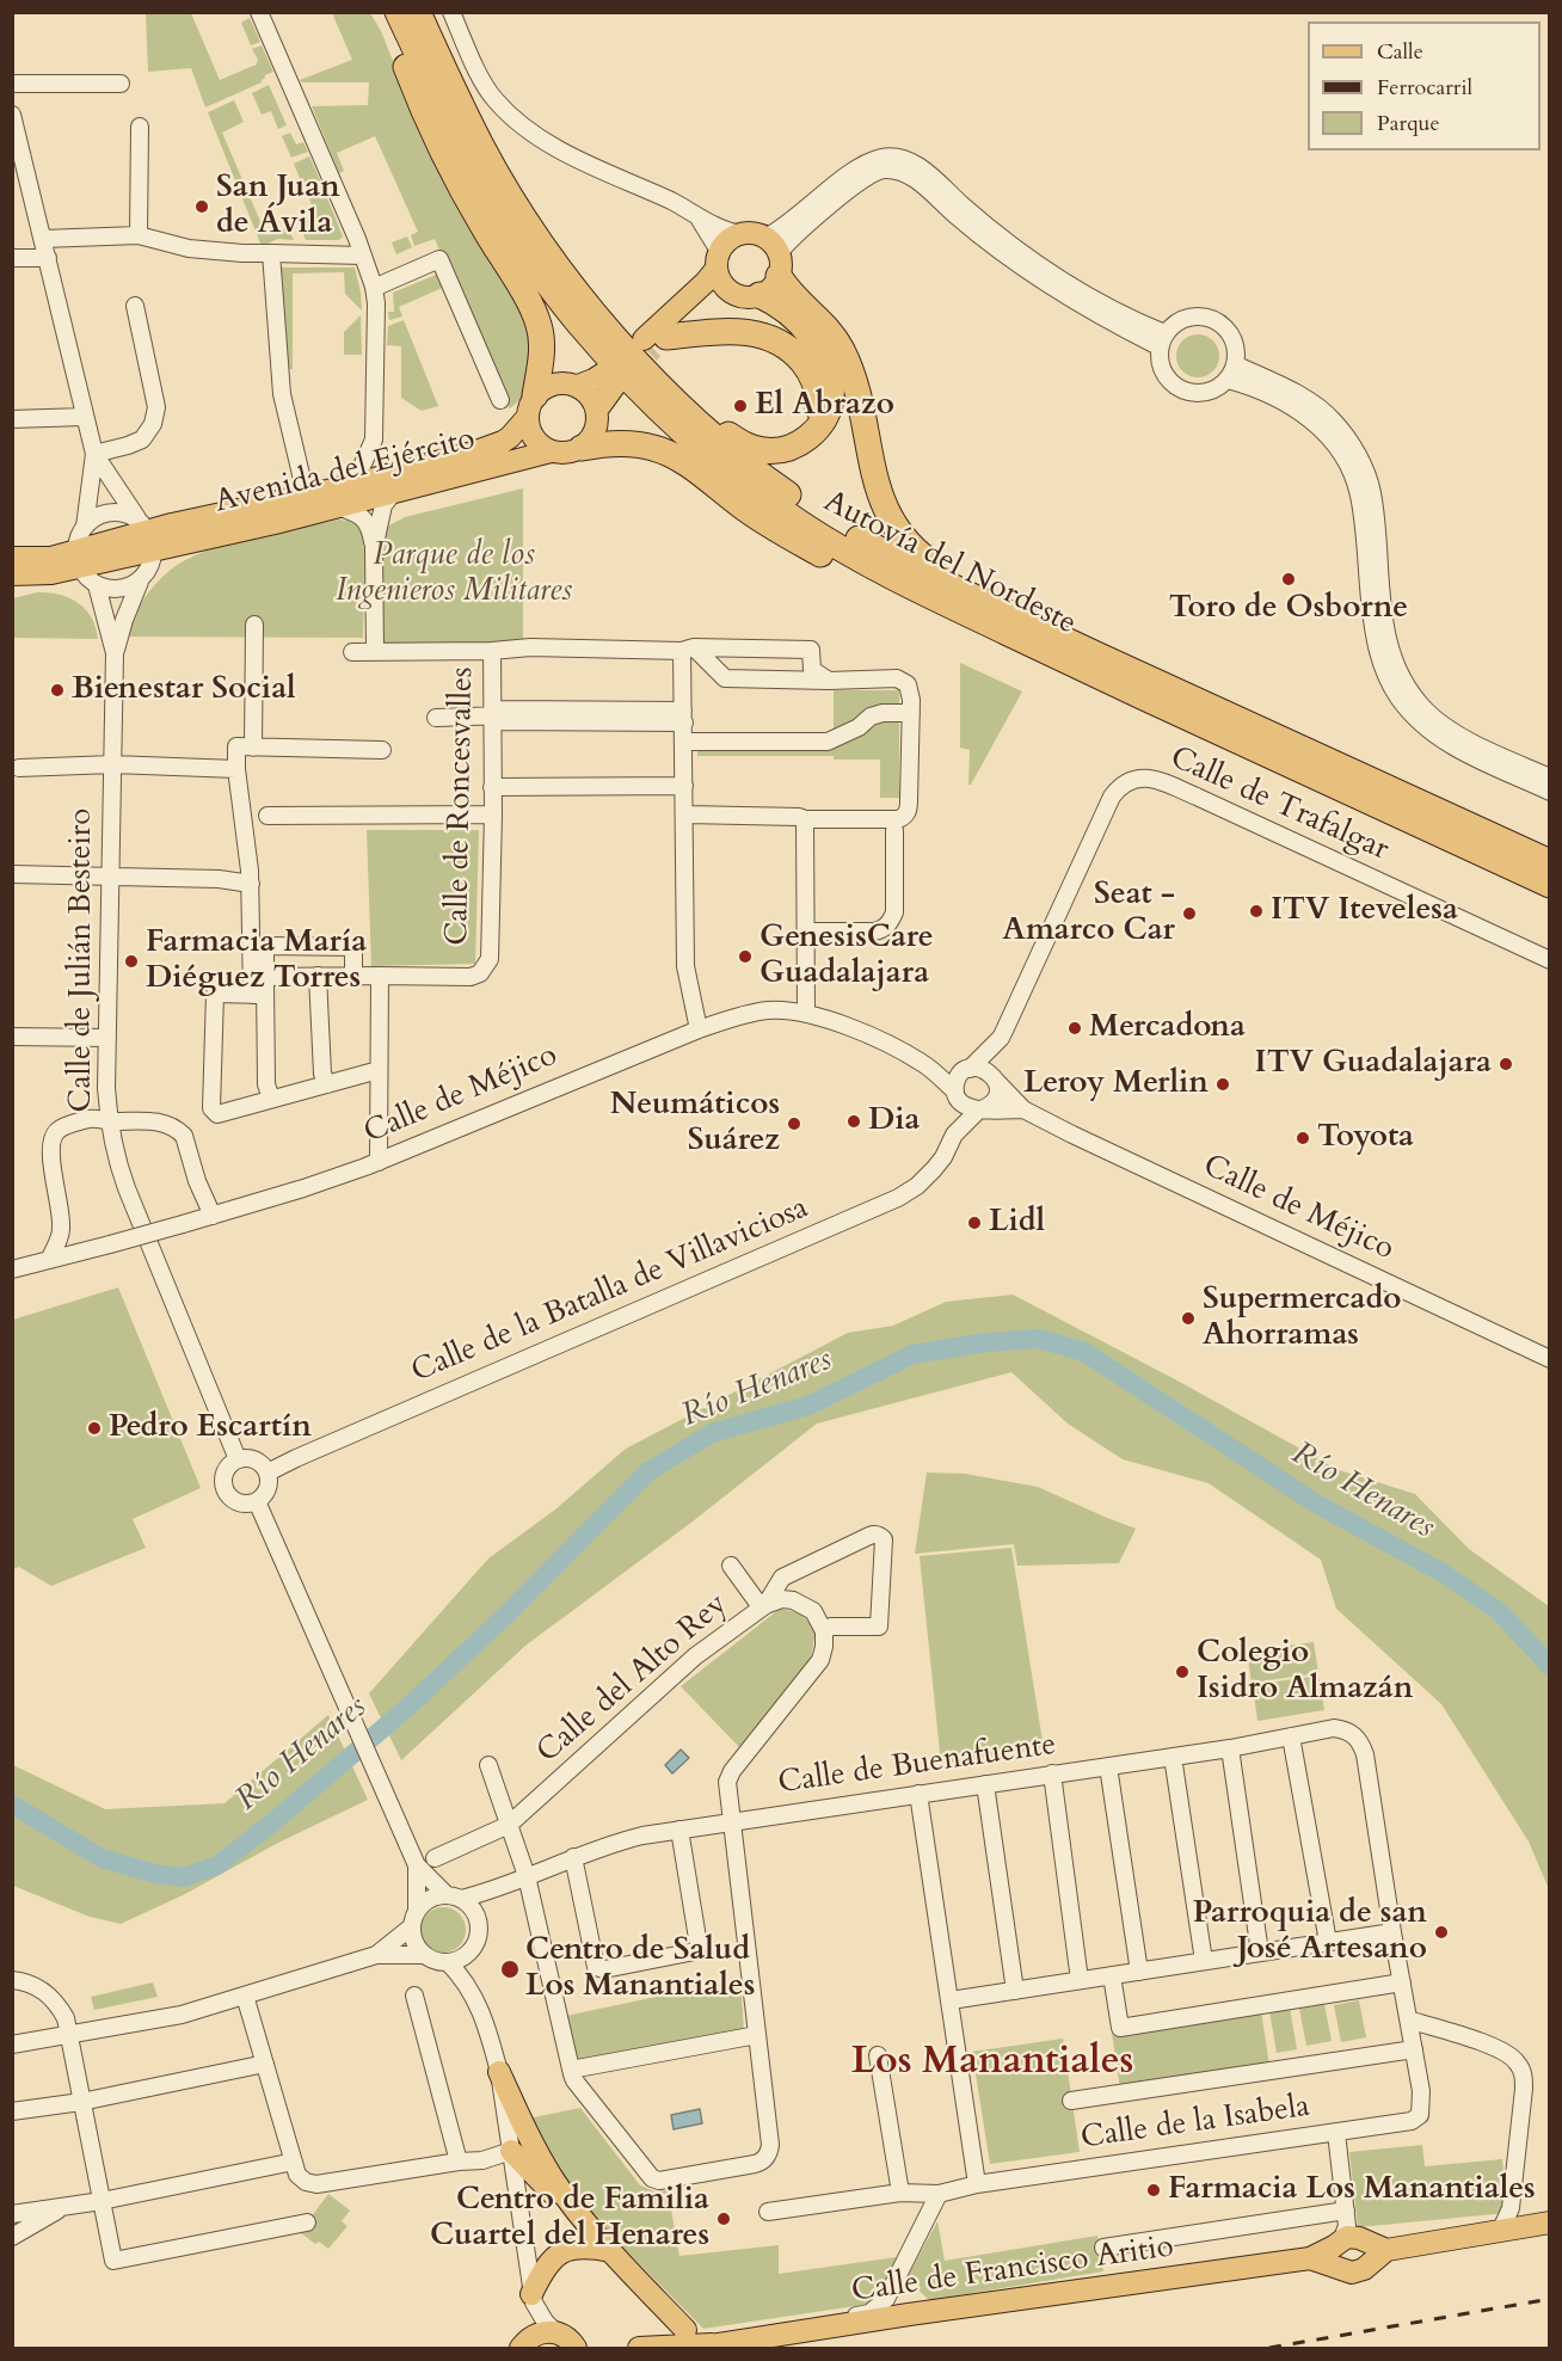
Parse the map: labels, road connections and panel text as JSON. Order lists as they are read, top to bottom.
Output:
{
  "streets": {
    "highway": ["Autovía del Nordeste"],
    "main road": ["Avenida del Ejército", "Calle de Francisco Aritio"],
    "street": [
      "Calle de Trafalgar",
      "Calle de Roncesvalles",
      "Calle de Julián Besteiro",
      "Calle de Méjico",
      "Calle de la Batalla de Villaviciosa",
      "Calle del Alto Rey",
      "Calle de Buenafuente",
      "Calle de la Isabela"
    ]
  },
  "crossings": [
    ["Avenida del Ejército", "Calle de Julián Besteiro"],
    ["Calle de Trafalgar", "Calle de Méjico"],
    ["Calle de Trafalgar", "Calle de la Batalla de Villaviciosa"],
    ["Calle de Julián Besteiro", "Calle de la Batalla de Villaviciosa"],
    ["Calle de Méjico", "Calle de la Batalla de Villaviciosa"]
  ],
  "districts": ["Los Manantiales"],
  "water": ["Río Henares"],
  "parks": ["Parque de los Ingenieros Militares"],
  "places": [
    "San Juan de Ávila",
    "El Abrazo",
    "Toro de Osborne",
    "Bienestar Social",
    "ITV Itevelesa",
    "Seat - Amarco Car",
    "GenesisCare Guadalajara",
    "Farmacia María Diéguez Torres",
    "Mercadona",
    "ITV Guadalajara",
    "Leroy Merlin",
    "Dia",
    "Neumáticos Suárez",
    "Toyota",
    "Lidl",
    "Supermercado Ahorramas",
    "Pedro Escartín",
    "Colegio Isidro Almazán",
    "Parroquia de san José Artesano",
    "Centro de Salud Los Manantiales",
    "Farmacia Los Manantiales",
    "Centro de Familia Cuartel del Henares"
  ],
  "legend": ["Calle", "Ferrocarril", "Parque"]
}
